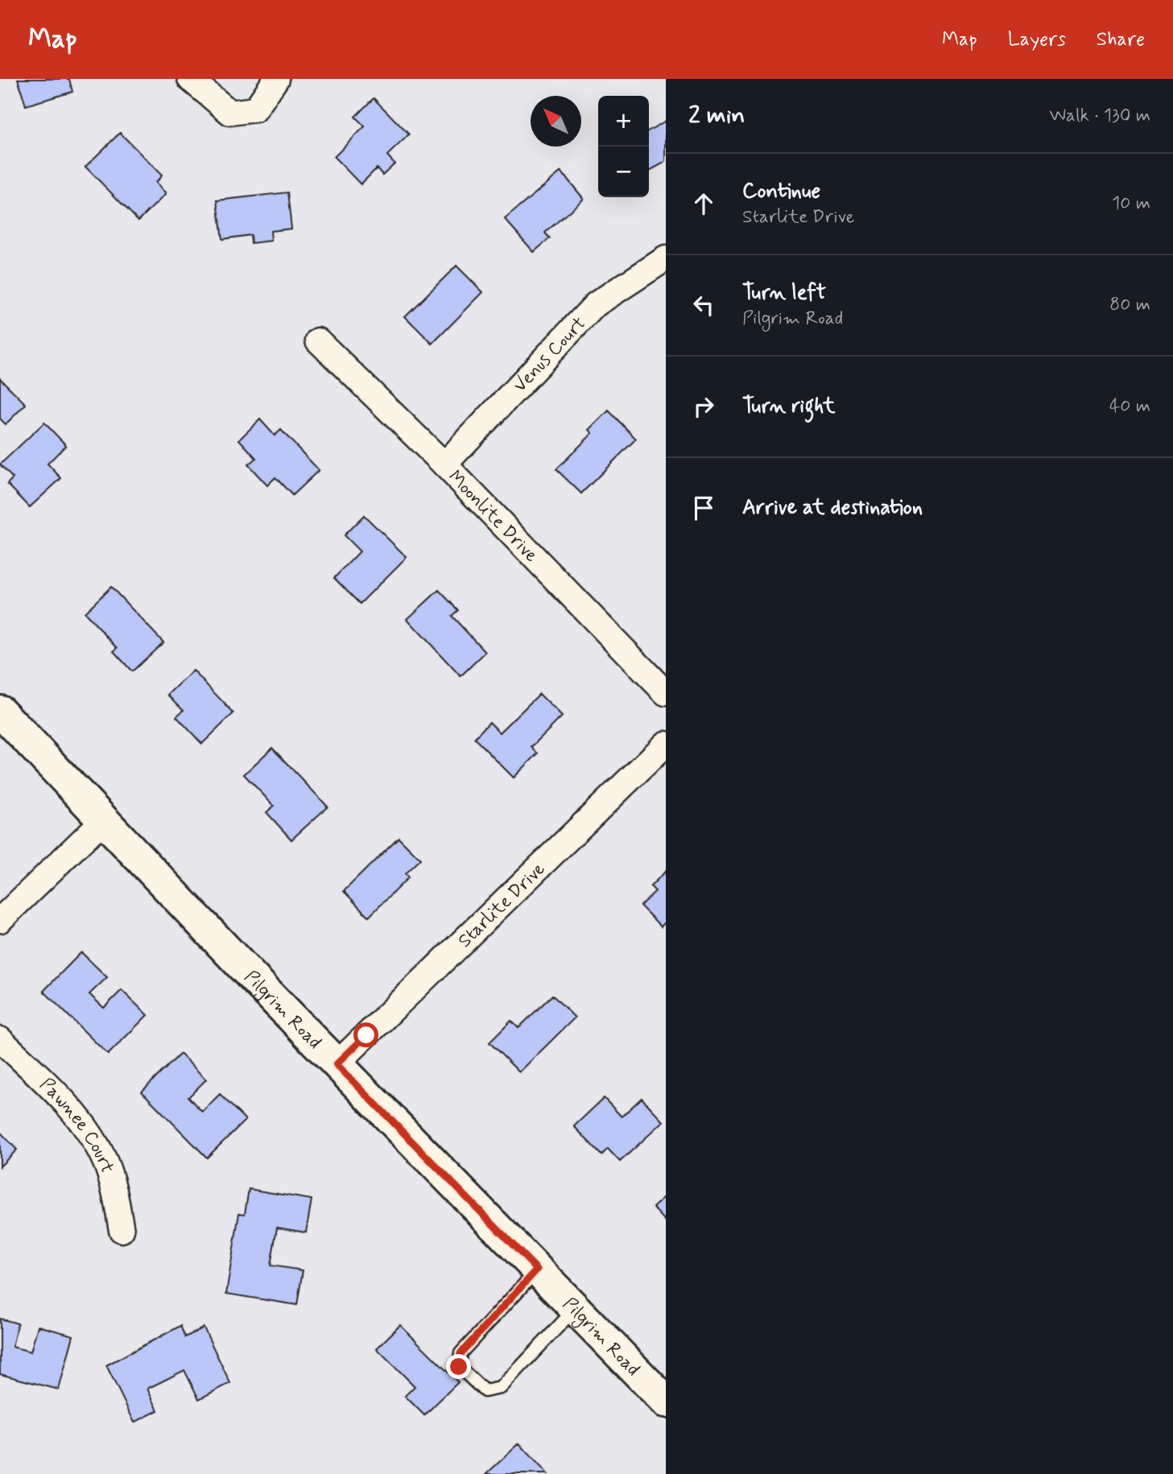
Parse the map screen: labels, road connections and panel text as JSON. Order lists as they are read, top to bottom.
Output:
{
  "streets": {
    "street": [
      "Venus Court",
      "Moonlite Drive",
      "Starlite Drive",
      "Pilgrim Road",
      "Pawnee Court"
    ]
  },
  "crossings": [
    ["Venus Court", "Moonlite Drive"],
    ["Starlite Drive", "Pilgrim Road"]
  ],
  "north": "top left",
  "page": {
    "header": "Map",
    "nav": ["Map", "Layers", "Share"],
    "heading": ["2 min", "Walk · 130 m"],
    "map_buttons": ["+", "−"],
    "list": [
      ["Continue", "Starlite Drive", "10 m"],
      ["Turn left", "Pilgrim Road", "80 m"],
      ["Turn right", "40 m"],
      "Arrive at destination"
    ]
  }
}
